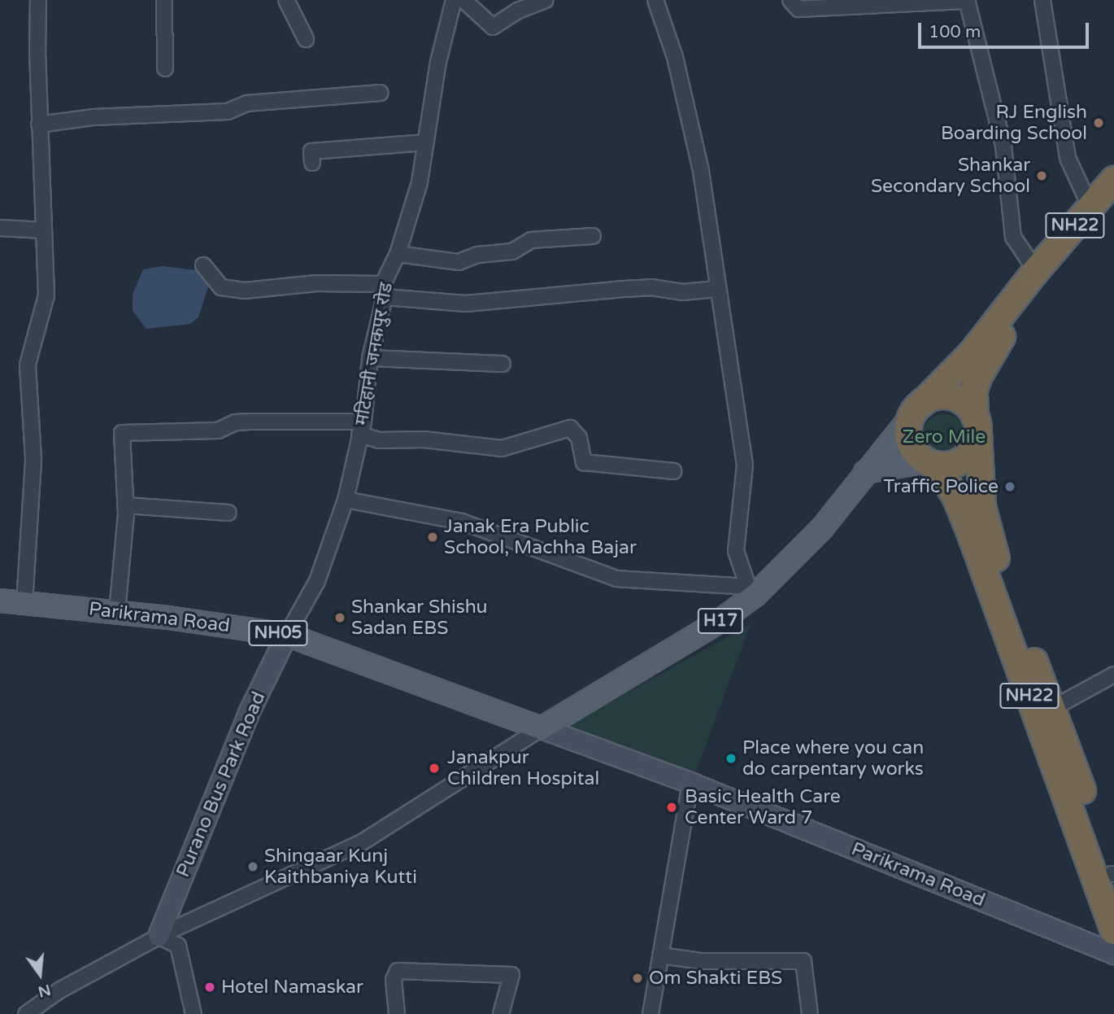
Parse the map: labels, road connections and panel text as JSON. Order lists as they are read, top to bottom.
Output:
{
  "streets": {
    "highway": ["NH22"],
    "main road": ["Parikrama Road", "H17", "NH05"],
    "street": ["मटिहानी जनकपुर रोड", "Purano Bus Park Road"]
  },
  "crossings": [
    ["NH22", "H17"],
    ["मटिहानी जनकपुर रोड", "Parikrama Road"],
    ["मटिहानी जनकपुर रोड", "Purano Bus Park Road"],
    ["Parikrama Road", "H17"],
    ["Parikrama Road", "NH05"],
    ["Parikrama Road", "Purano Bus Park Road"],
    ["H17", "NH05"]
  ],
  "parks": ["Zero Mile"],
  "places": [
    "RJ English Boarding School",
    "Shankar Secondary School",
    "Traffic Police",
    "Janak Era Public School, Machha Bajar",
    "Shankar Shishu Sadan EBS",
    "Place where you can do carpentary works",
    "Janakpur Children Hospital",
    "Basic Health Care Center Ward 7",
    "Shingaar Kunj Kaithbaniya Kutti",
    "Om Shakti EBS",
    "Hotel Namaskar"
  ],
  "scale_bar": "100 m",
  "north": "bottom"
}
